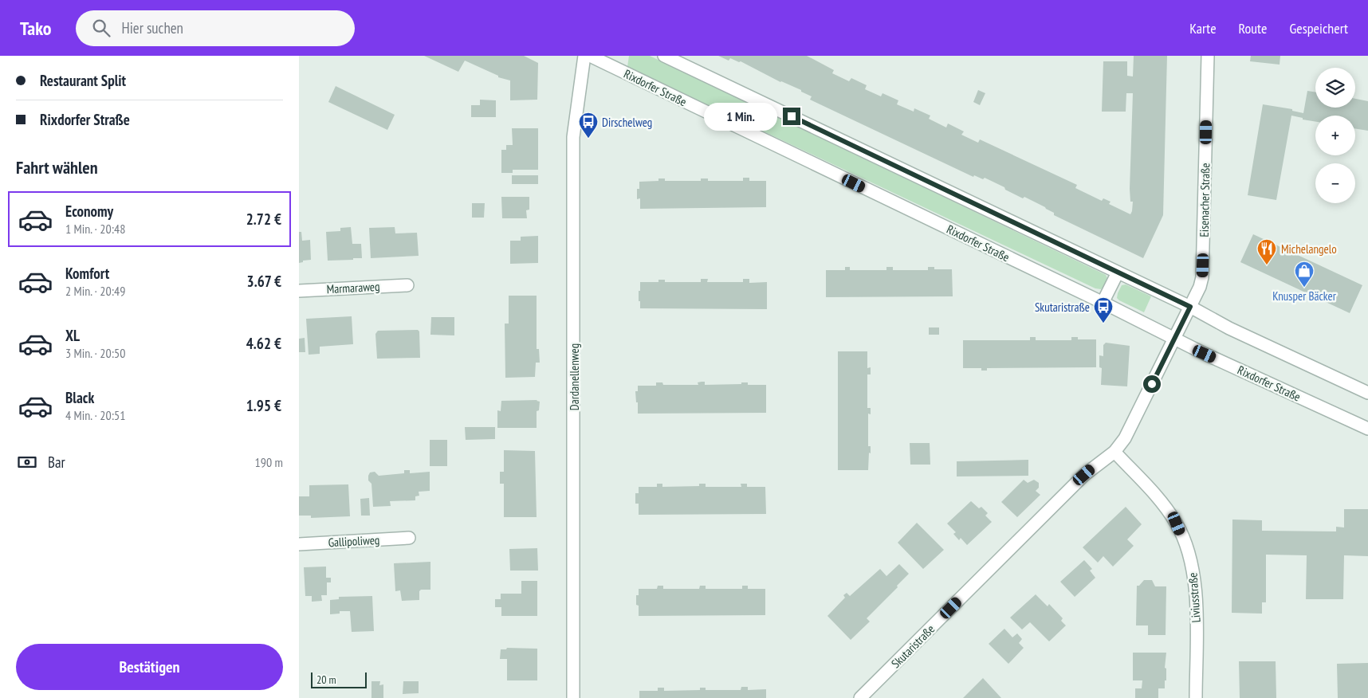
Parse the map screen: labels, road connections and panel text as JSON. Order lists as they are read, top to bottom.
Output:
{
  "streets": {
    "street": [
      "Rixdorfer Straße",
      "Eisenacher Straße",
      "Marmaraweg",
      "Dardanellenweg",
      "Gallipoliweg",
      "Liviusstraße",
      "Skutaristraße"
    ]
  },
  "crossings": [
    ["Rixdorfer Straße", "Eisenacher Straße"],
    ["Rixdorfer Straße", "Skutaristraße"],
    ["Eisenacher Straße", "Skutaristraße"],
    ["Liviusstraße", "Skutaristraße"]
  ],
  "places": {
    "bus stop": ["Dirschelweg", "Skutaristraße"],
    "restaurant": ["Michelangelo"],
    "shop": ["Knusper Bäcker"]
  },
  "scale_bar": "20 m",
  "page": {
    "header": "Tako",
    "search": "Hier suchen",
    "nav": ["Karte", "Route", "Gespeichert"],
    "banner": ["Restaurant Split", "Rixdorfer Straße"],
    "map_buttons": ["+", "−"],
    "bubble": "1 Min.",
    "heading": "Fahrt wählen",
    "list": [
      {
        "name": "Economy",
        "note": "1 Min. · 20:48",
        "value": "2.72 €"
      },
      {
        "name": "Komfort",
        "note": "2 Min. · 20:49",
        "value": "3.67 €"
      },
      {
        "name": "XL",
        "note": "3 Min. · 20:50",
        "value": "4.62 €"
      },
      {
        "name": "Black",
        "note": "4 Min. · 20:51",
        "value": "1.95 €"
      }
    ],
    "pay": ["Bar", "190 m"],
    "buttons": "Bestätigen",
    "scale": "20 m"
  }
}
